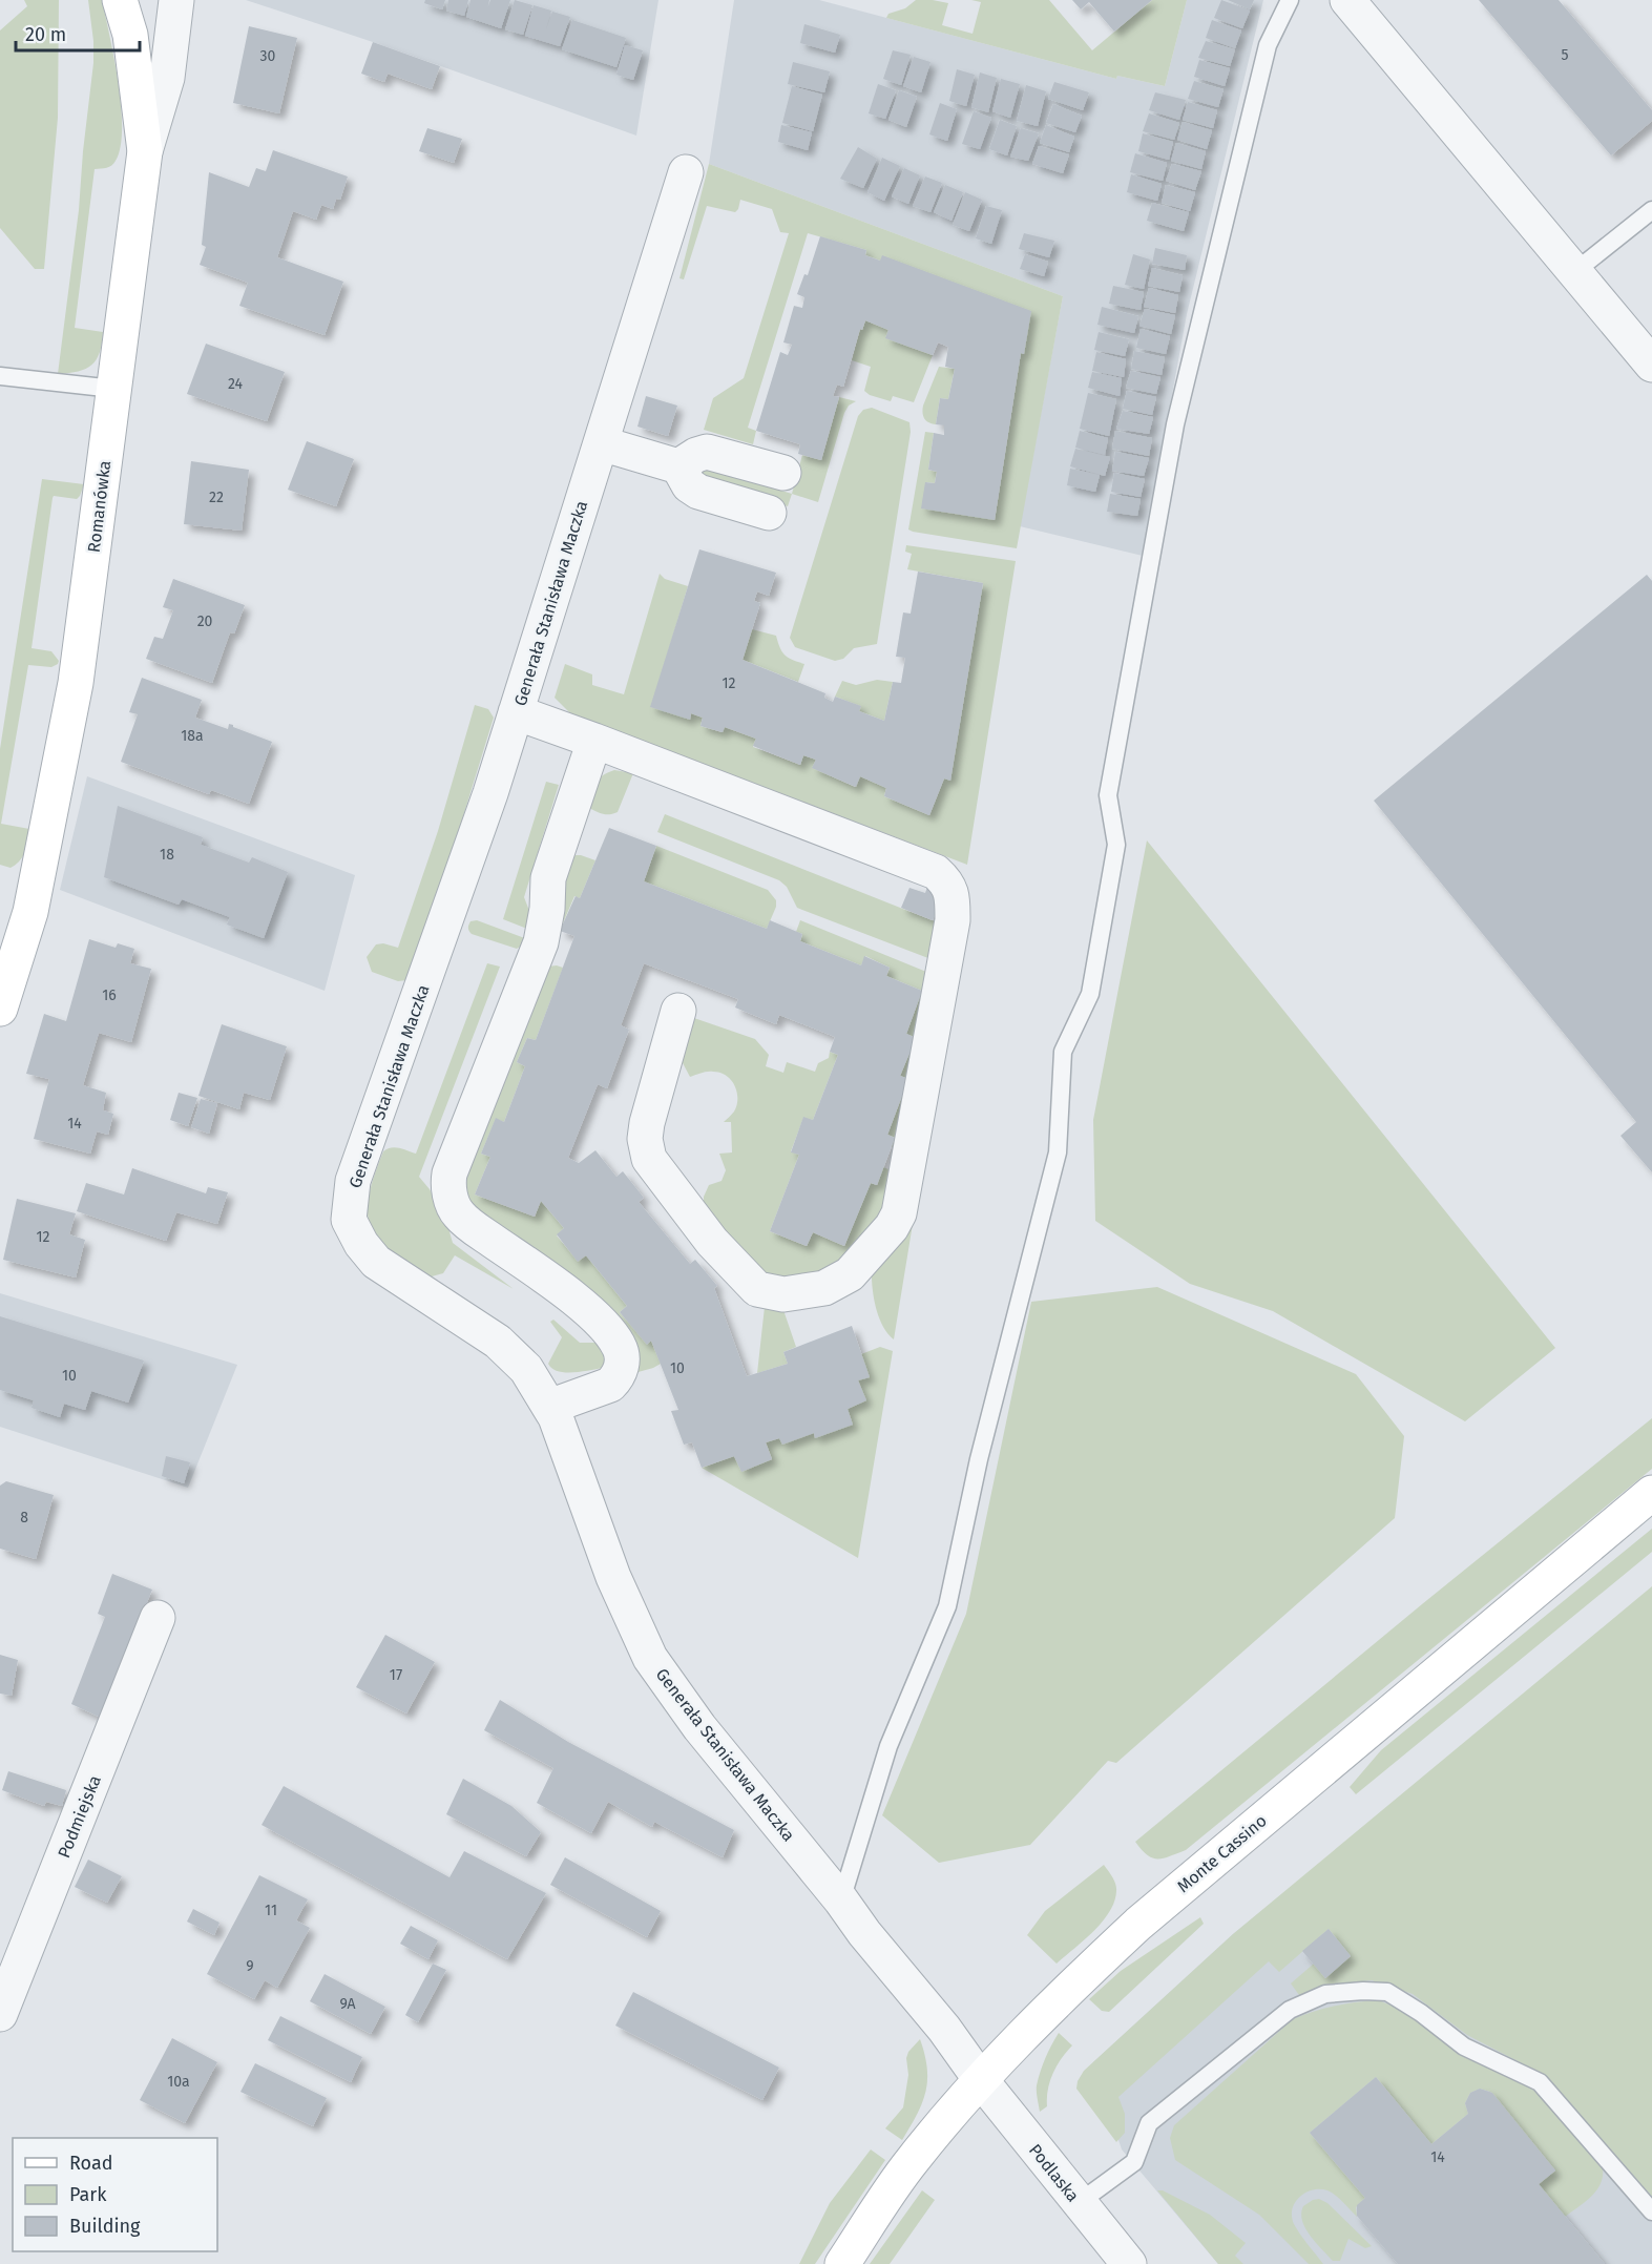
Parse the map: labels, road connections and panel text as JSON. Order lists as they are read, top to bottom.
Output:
{
  "streets": {
    "main road": ["Romanówka", "Monte Cassino"],
    "street": ["Generała Stanisława Maczka", "Podmiejska", "Podlaska"]
  },
  "crossings": [
    ["Generała Stanisława Maczka", "Monte Cassino"],
    ["Generała Stanisława Maczka", "Podlaska"],
    ["Monte Cassino", "Podlaska"]
  ],
  "house_numbers": [
    "5",
    "30",
    "24",
    "22",
    "20",
    "12",
    "18a",
    "18",
    "16",
    "14",
    "12",
    "10",
    "10",
    "8",
    "17",
    "11",
    "9",
    "9A",
    "10a",
    "14"
  ],
  "legend": ["Road", "Park", "Building"],
  "scale_bar": "20 m"
}
